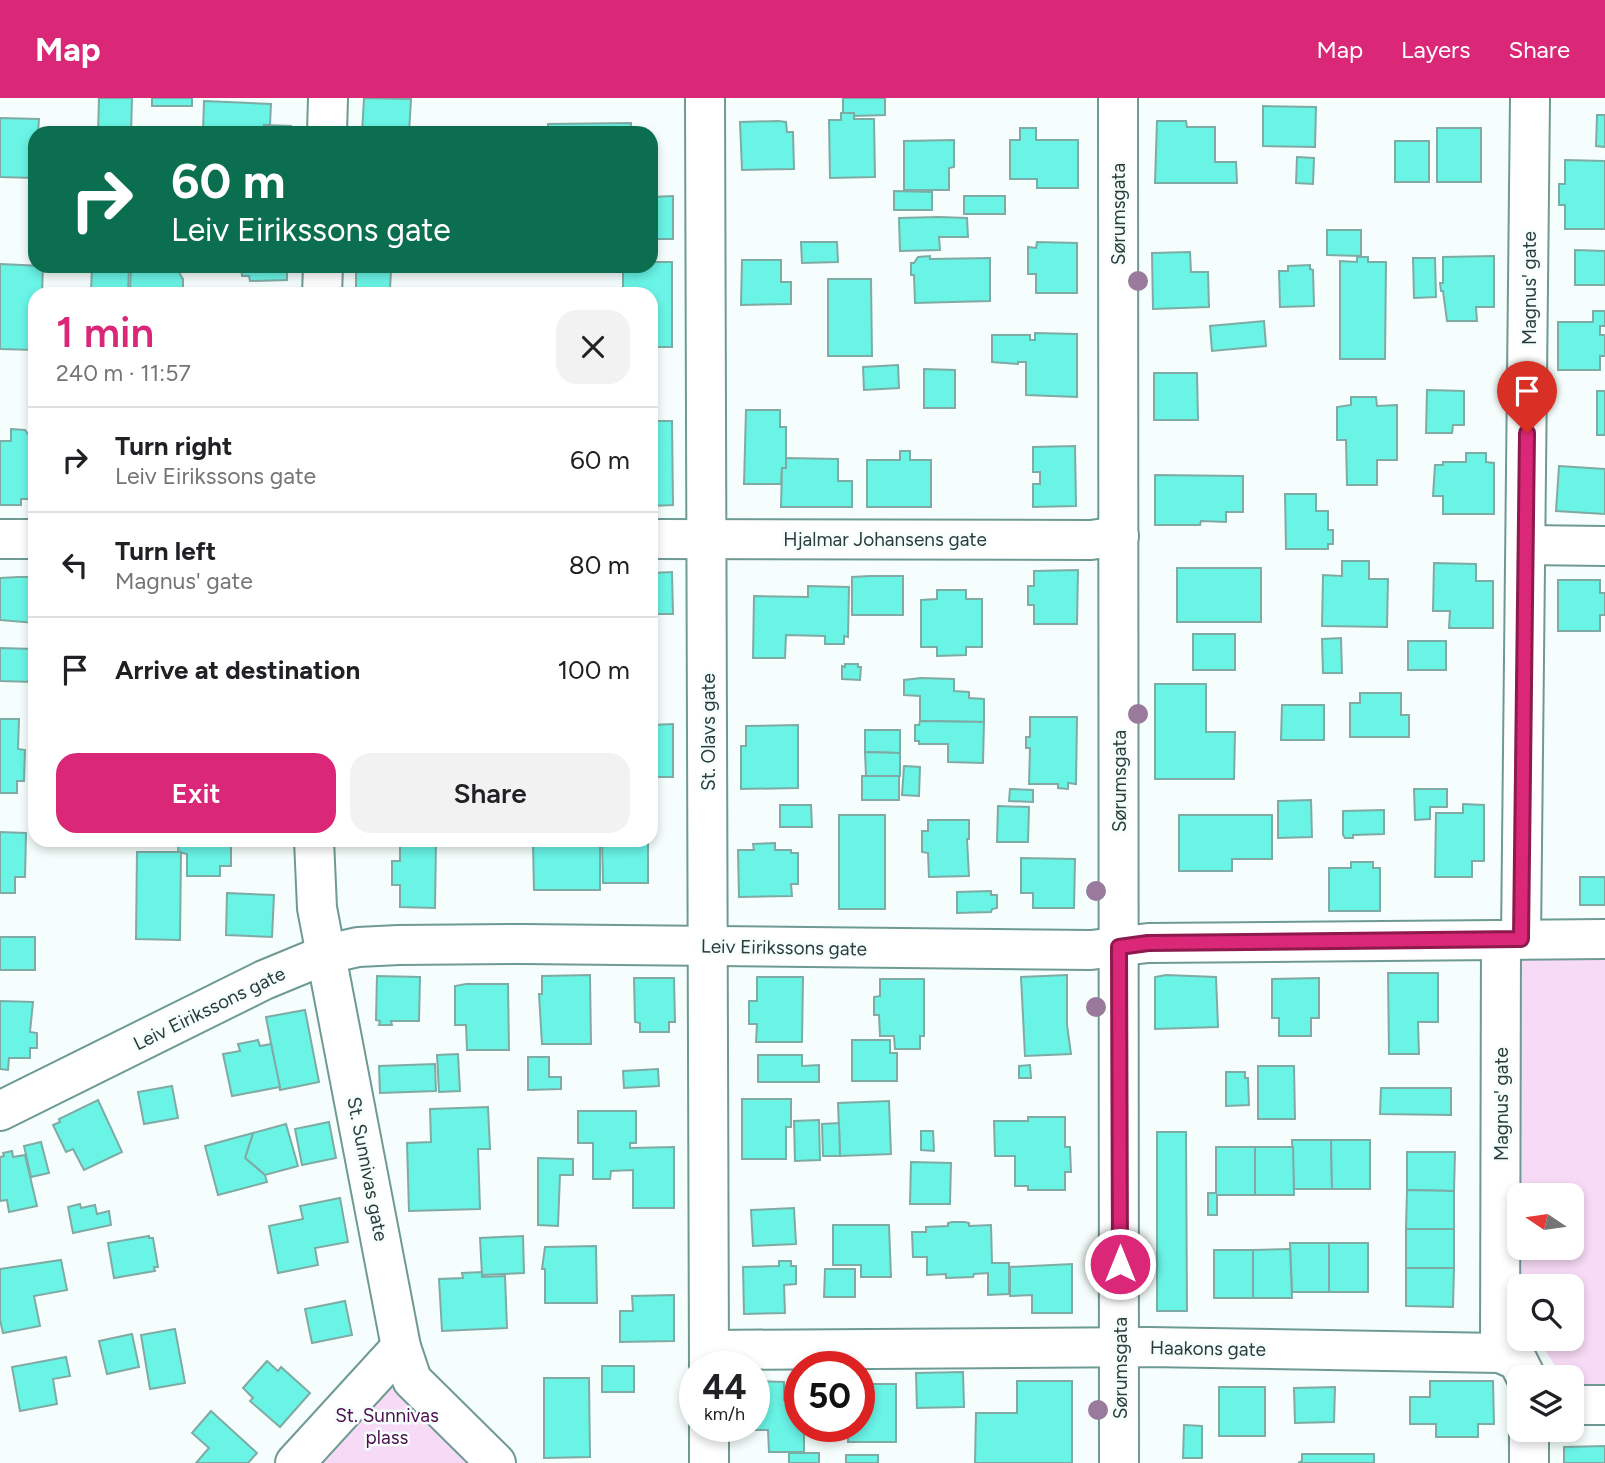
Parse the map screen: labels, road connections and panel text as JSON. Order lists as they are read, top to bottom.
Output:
{
  "streets": {
    "street": [
      "Sørumsgata",
      "Magnus' gate",
      "Hjalmar Johansens gate",
      "St. Olavs gate",
      "Leiv Eirikssons gate",
      "St. Sunnivas gate",
      "Haakons gate"
    ]
  },
  "crossings": [
    ["Sørumsgata", "Hjalmar Johansens gate"],
    ["Sørumsgata", "Leiv Eirikssons gate"],
    ["Sørumsgata", "Haakons gate"],
    ["Magnus' gate", "Leiv Eirikssons gate"],
    ["Magnus' gate", "Haakons gate"],
    ["Hjalmar Johansens gate", "St. Olavs gate"],
    ["St. Olavs gate", "Leiv Eirikssons gate"],
    ["Leiv Eirikssons gate", "St. Sunnivas gate"]
  ],
  "parks": ["St. Sunnivas plass"],
  "north": "left",
  "page": {
    "header": "Map",
    "nav": ["Map", "Layers", "Share"],
    "turn": ["60 m", "Leiv Eirikssons gate"],
    "heading": ["1 min", "240 m · 11:57"],
    "list": [
      {
        "name": "Turn right",
        "note": "Leiv Eirikssons gate",
        "value": "60 m"
      },
      {
        "name": "Turn left",
        "note": "Magnus' gate",
        "value": "80 m"
      },
      {
        "name": "Arrive at destination",
        "value": "100 m"
      }
    ],
    "buttons": ["Exit", "Share"],
    "speed": "44 km/h",
    "limit": "50"
  }
}
